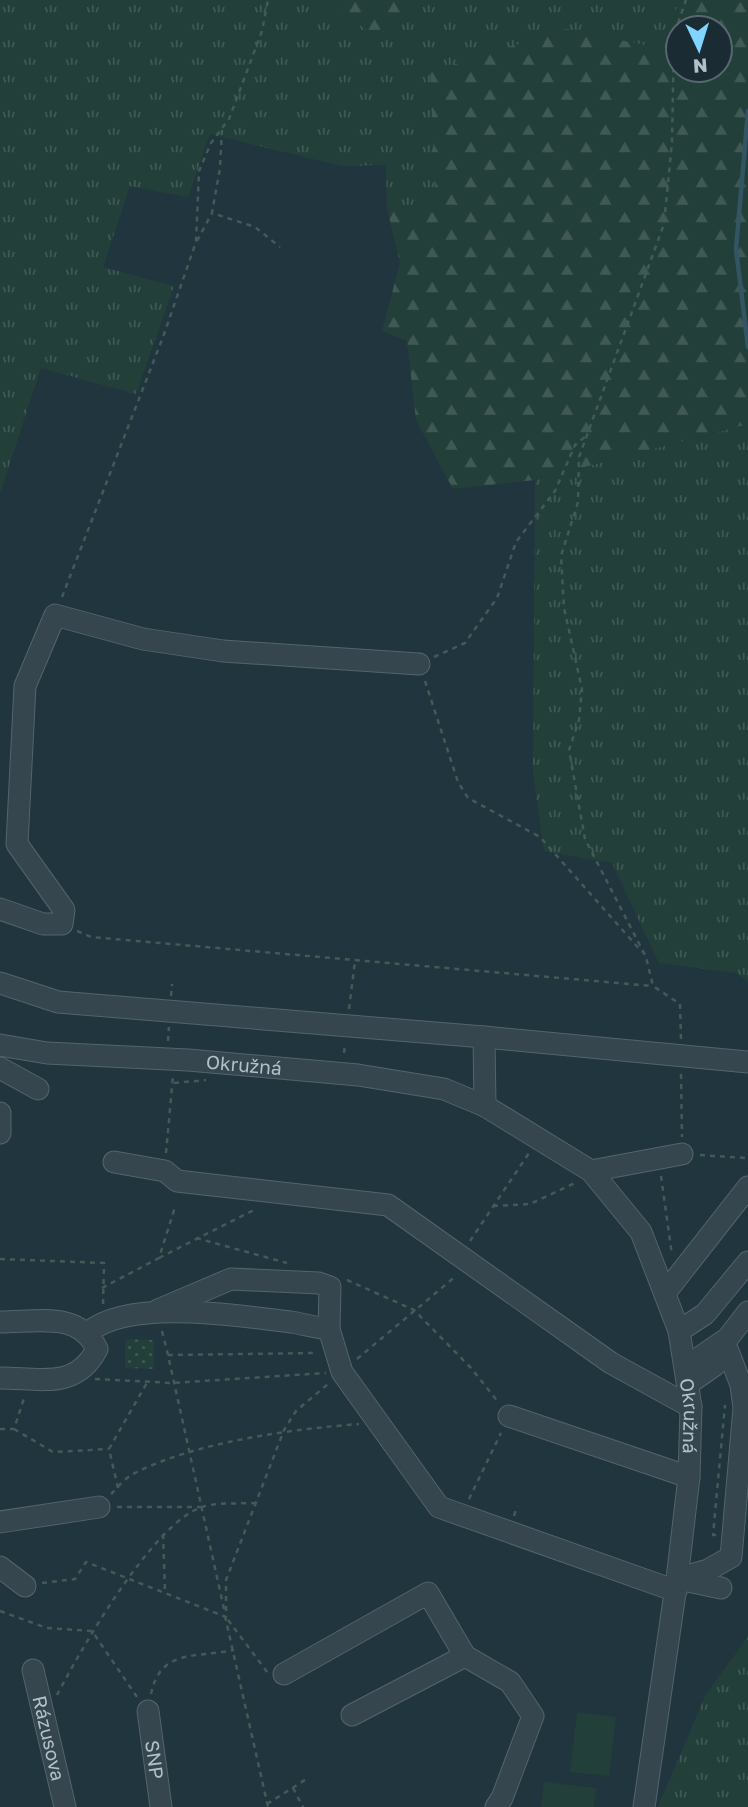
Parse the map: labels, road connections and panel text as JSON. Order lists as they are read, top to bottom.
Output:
{
  "streets": {
    "street": ["Okružná", "Rázusova", "SNP"]
  },
  "north": "bottom"
}
